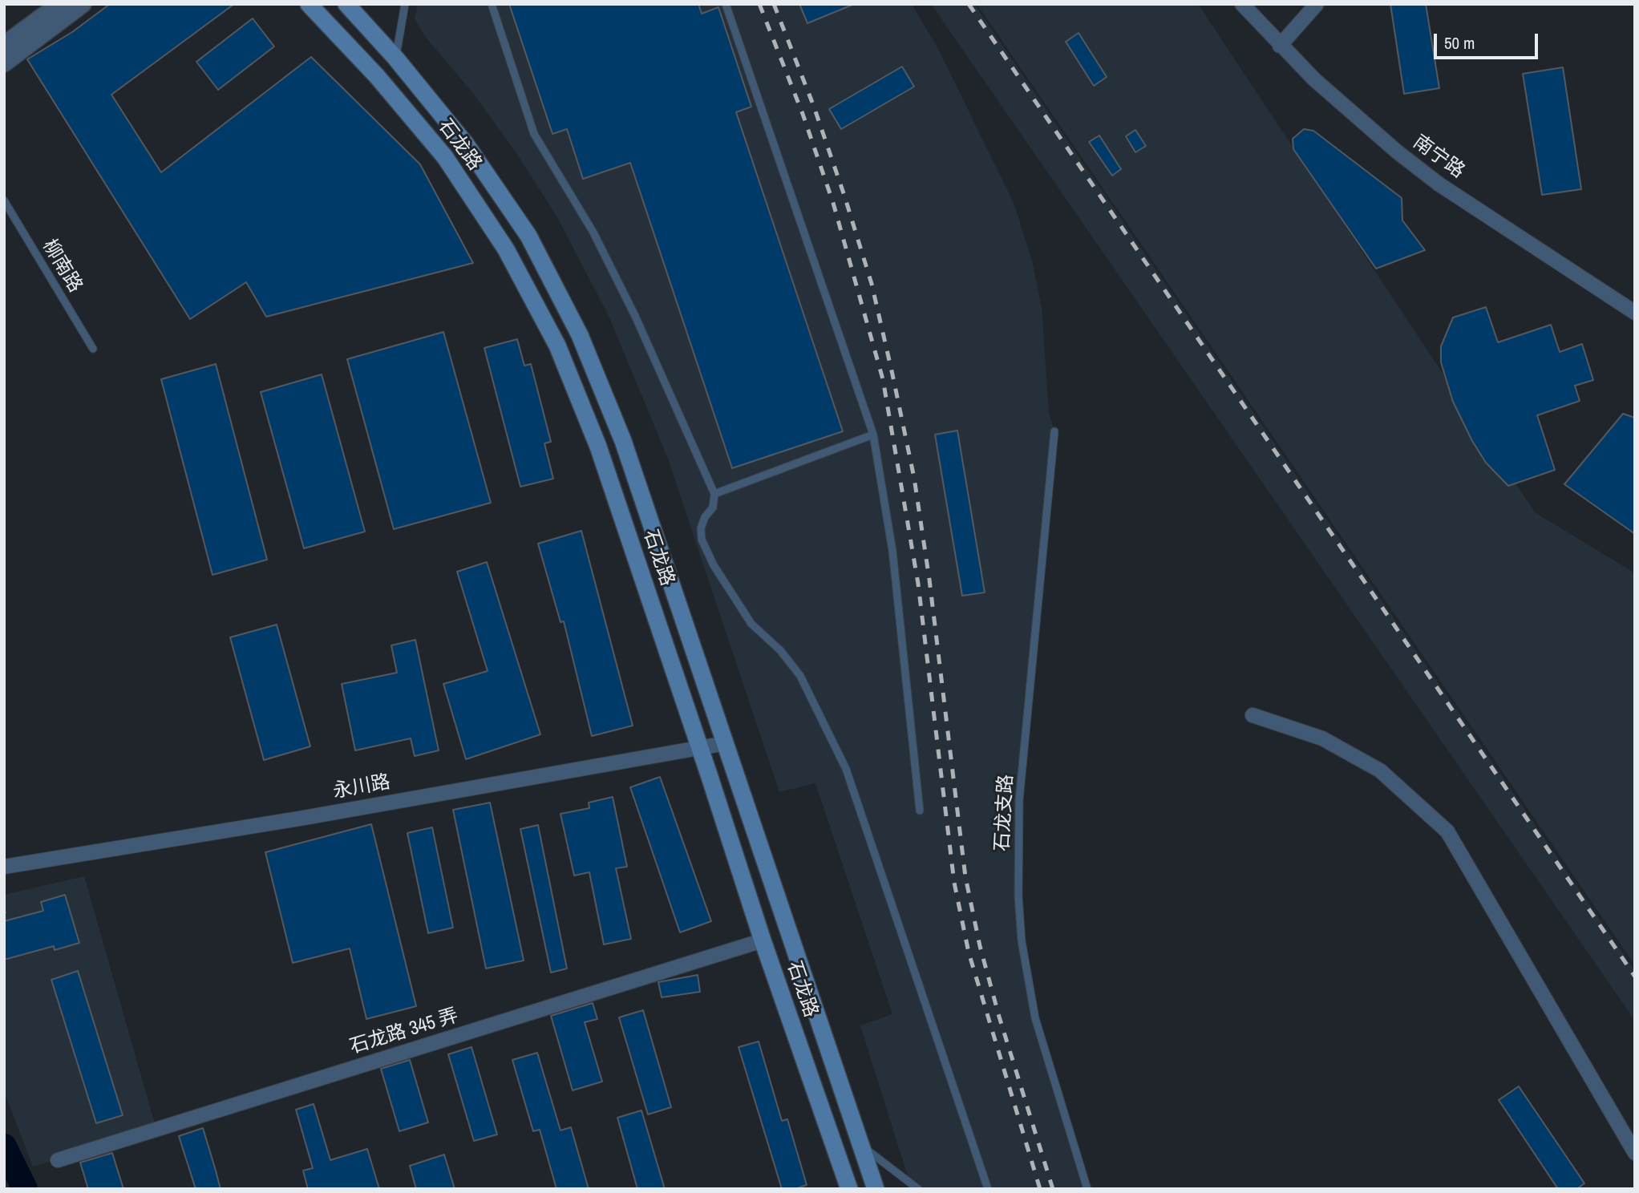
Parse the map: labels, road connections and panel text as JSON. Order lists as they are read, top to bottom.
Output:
{
  "streets": {
    "main road": ["石龙路"],
    "street": ["南宁路", "永川路", "石龙路 345 弄"],
    "lane": ["柳南路", "石龙支路"]
  },
  "crossings": [
    ["石龙路", "永川路"],
    ["石龙路", "石龙路 345 弄"]
  ],
  "scale_bar": "50 m"
}
